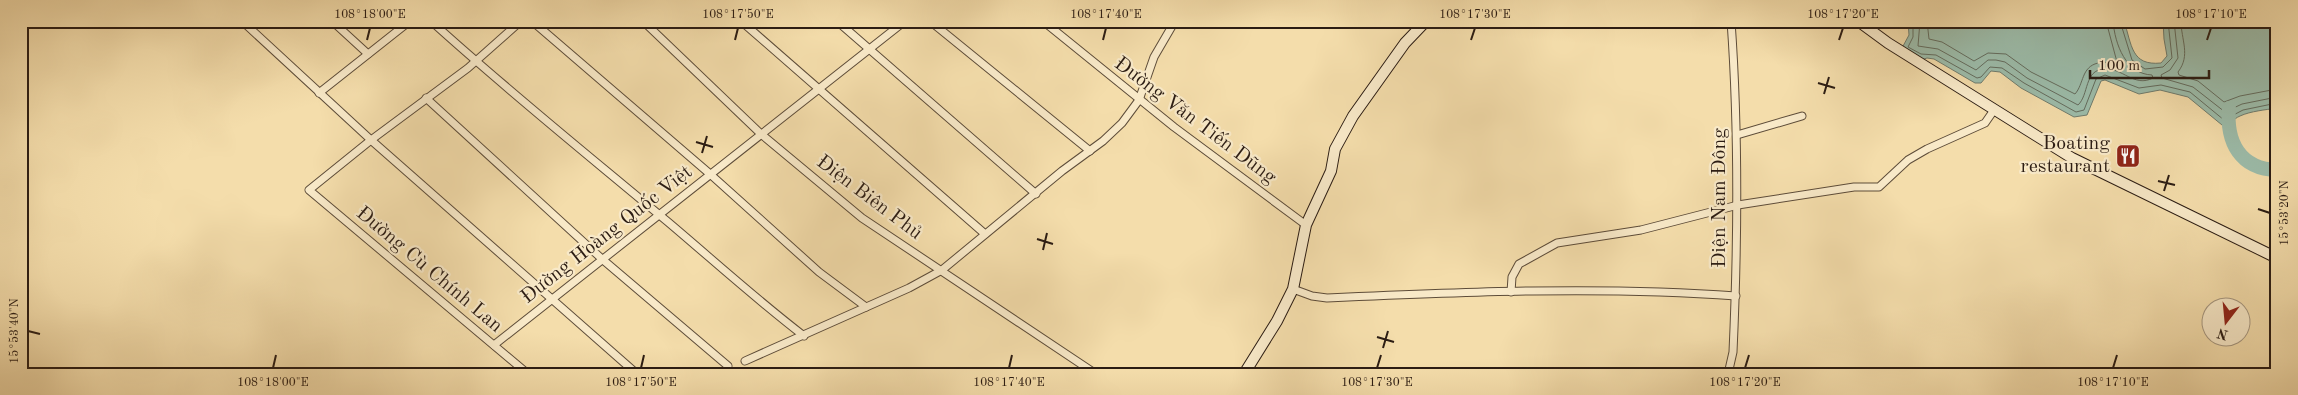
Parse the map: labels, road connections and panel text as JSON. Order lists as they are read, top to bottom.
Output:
{
  "streets": {
    "street": [
      "Đường Văn Tiến Dũng",
      "Điện Biên Phủ",
      "Điện Nam Đông",
      "Đường Hoàng Quốc Việt",
      "Đường Cù Chính Lan"
    ]
  },
  "crossings": [
    ["Điện Biên Phủ", "Đường Hoàng Quốc Việt"],
    ["Đường Hoàng Quốc Việt", "Đường Cù Chính Lan"]
  ],
  "places": {
    "restaurant": ["Boating restaurant"]
  },
  "scale_bar": "100 m",
  "north": "bottom",
  "coordinates": [
    "108°18'00\"E",
    "108°17'50\"E",
    "108°17'40\"E",
    "108°17'30\"E",
    "108°17'20\"E",
    "108°17'10\"E",
    "15°53'20\"N",
    "15°53'40\"N"
  ]
}
